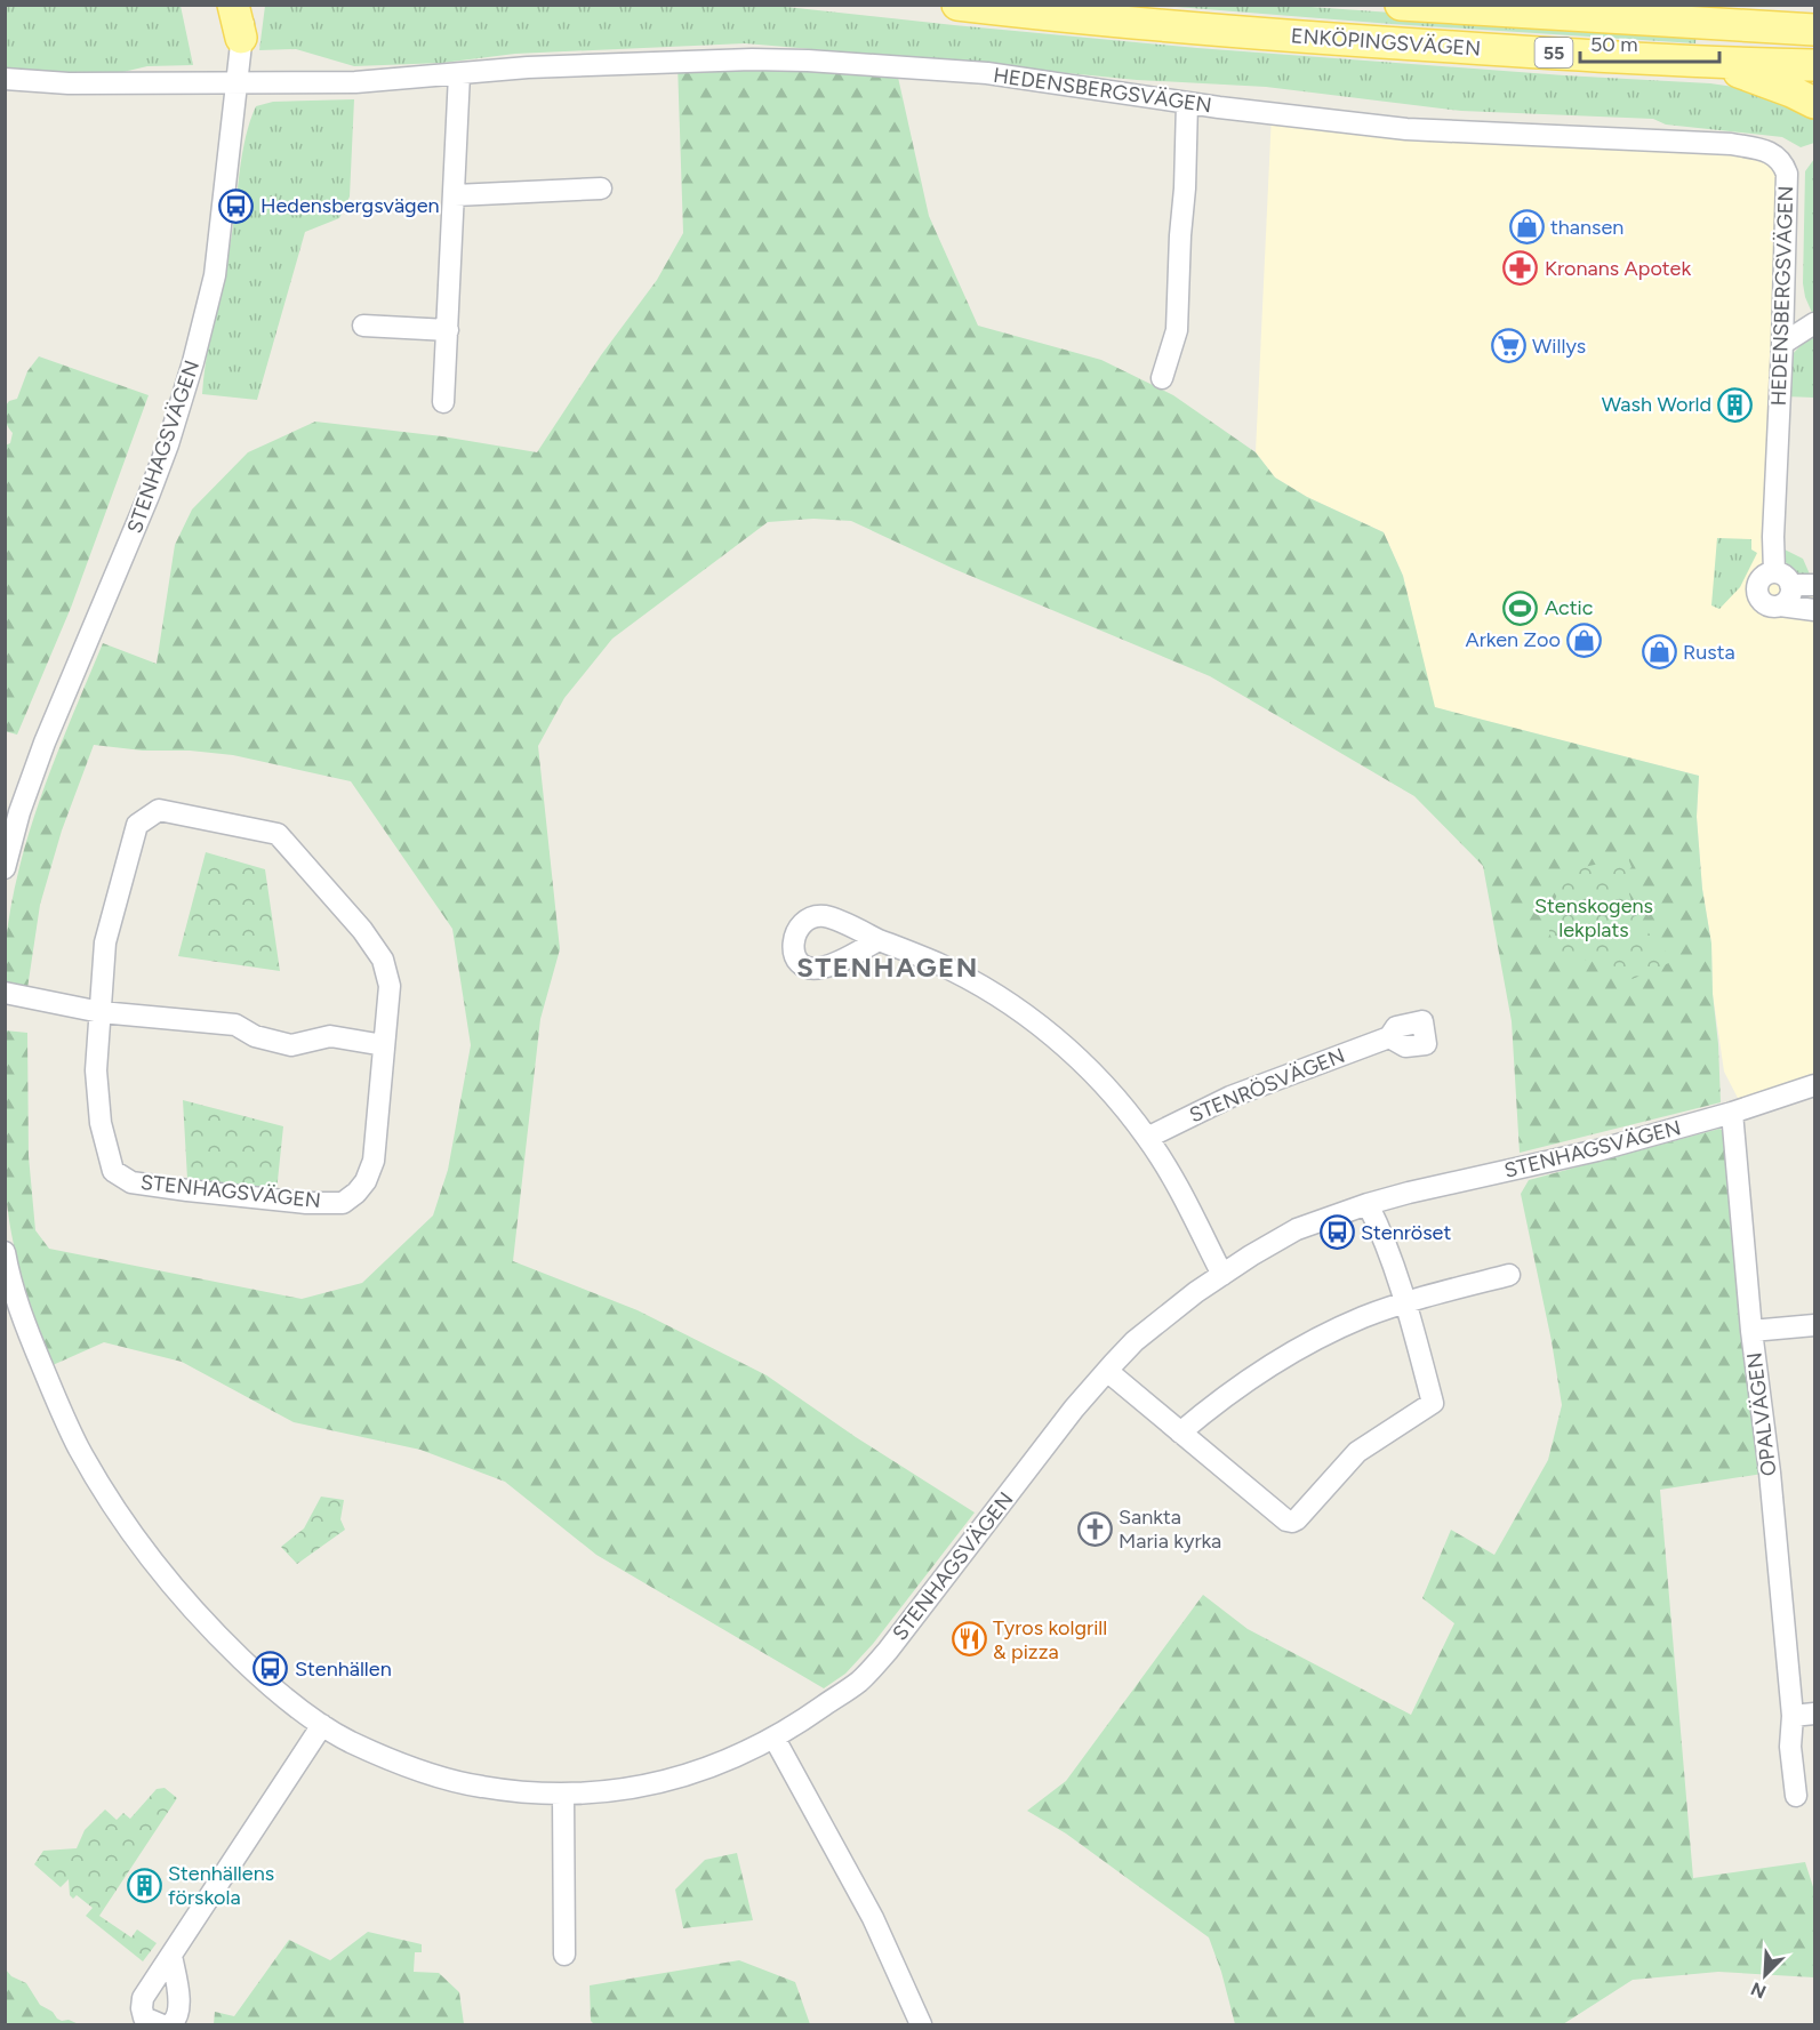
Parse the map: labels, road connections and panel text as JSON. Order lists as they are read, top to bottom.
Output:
{
  "streets": {
    "main road": ["ENKÖPINGSVÄGEN", "55"],
    "street": [
      "HEDENSBERGSVÄGEN",
      "STENHAGSVÄGEN",
      "STENRÖSVÄGEN",
      "OPALVÄGEN"
    ]
  },
  "crossings": [
    ["HEDENSBERGSVÄGEN", "STENHAGSVÄGEN"],
    ["STENHAGSVÄGEN", "OPALVÄGEN"]
  ],
  "districts": ["STENHAGEN"],
  "parks": ["Stenskogens lekplats"],
  "places": {
    "bus stop": ["Hedensbergsvägen", "Stenröset", "Stenhällen"],
    "shop": ["thansen", "Arken Zoo", "Rusta"],
    "pharmacy": ["Kronans Apotek"],
    "supermarket": ["Willys"],
    "building": ["Wash World", "Stenhällens förskola"],
    "sports": ["Actic"],
    "church": ["Sankta Maria kyrka"],
    "restaurant": ["Tyros kolgrill & pizza"]
  },
  "scale_bar": "50 m",
  "north": "bottom left"
}
